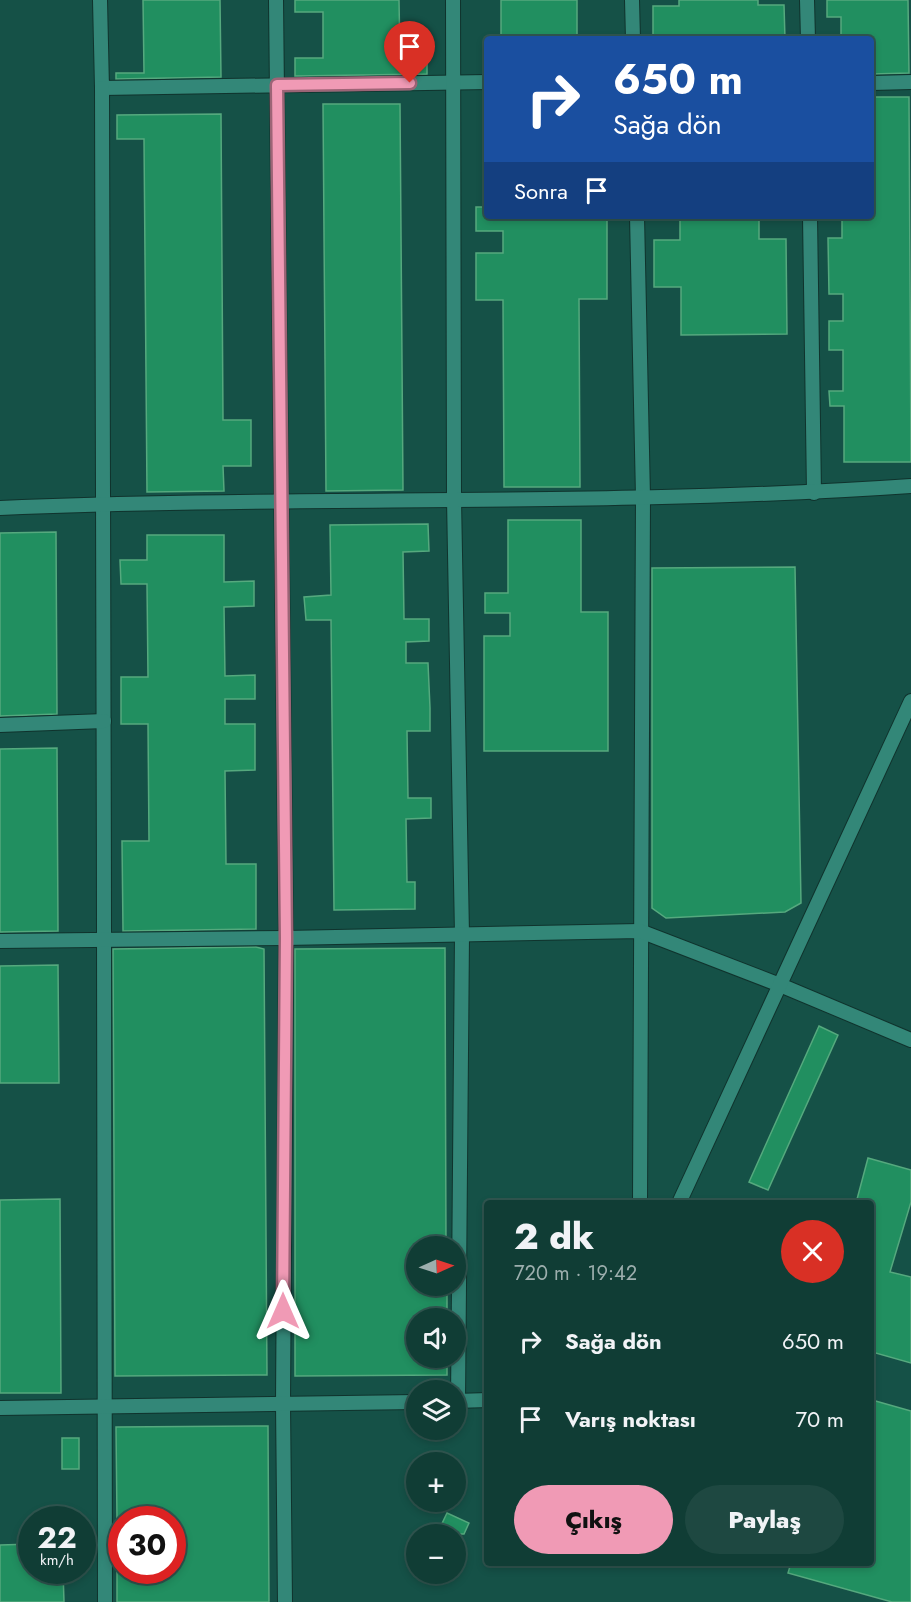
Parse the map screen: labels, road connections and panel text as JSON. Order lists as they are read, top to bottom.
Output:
{
  "north": "right",
  "page": {
    "turn": ["650 m", "Sağa dön"],
    "then": "Sonra",
    "heading": ["2 dk", "720 m · 19:42"],
    "map_buttons": ["+", "−"],
    "list": [
      {
        "name": "Sağa dön",
        "value": "650 m"
      },
      {
        "name": "Varış noktası",
        "value": "70 m"
      }
    ],
    "buttons": ["Çıkış", "Paylaş"],
    "speed": "22 km/h",
    "limit": "30"
  }
}
